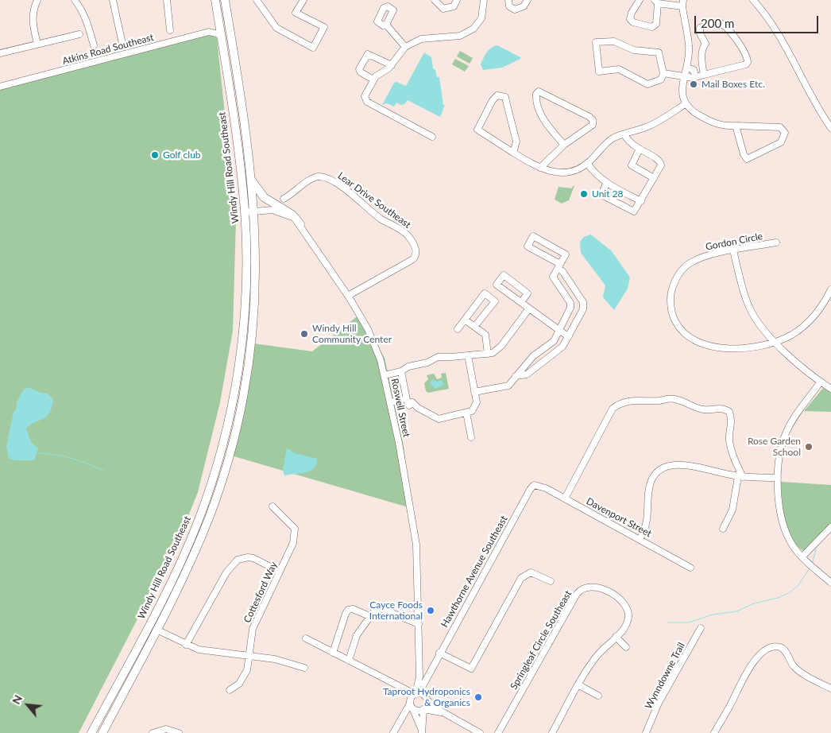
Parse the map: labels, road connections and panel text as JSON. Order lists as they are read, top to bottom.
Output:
{
  "streets": {
    "main road": ["Windy Hill Road Southeast"],
    "street": [
      "Atkins Road Southeast",
      "Lear Drive Southeast",
      "Gordon Circle",
      "Roswell Street",
      "Davenport Street",
      "Hawthorne Avenue Southeast",
      "Cottesford Way",
      "Springleaf Circle Southeast",
      "Wynndowne Trail"
    ]
  },
  "crossings": [
    ["Atkins Road Southeast", "Windy Hill Road Southeast"],
    ["Windy Hill Road Southeast", "Roswell Street"],
    ["Lear Drive Southeast", "Roswell Street"],
    ["Roswell Street", "Hawthorne Avenue Southeast"],
    ["Davenport Street", "Hawthorne Avenue Southeast"]
  ],
  "places": [
    "Mail Boxes Etc.",
    "Golf club",
    "Unit 28",
    "Windy Hill Community Center",
    "Rose Garden School",
    "Cayce Foods International",
    "Taproot Hydroponics & Organics"
  ],
  "scale_bar": "200 m",
  "north": "top left"
}
